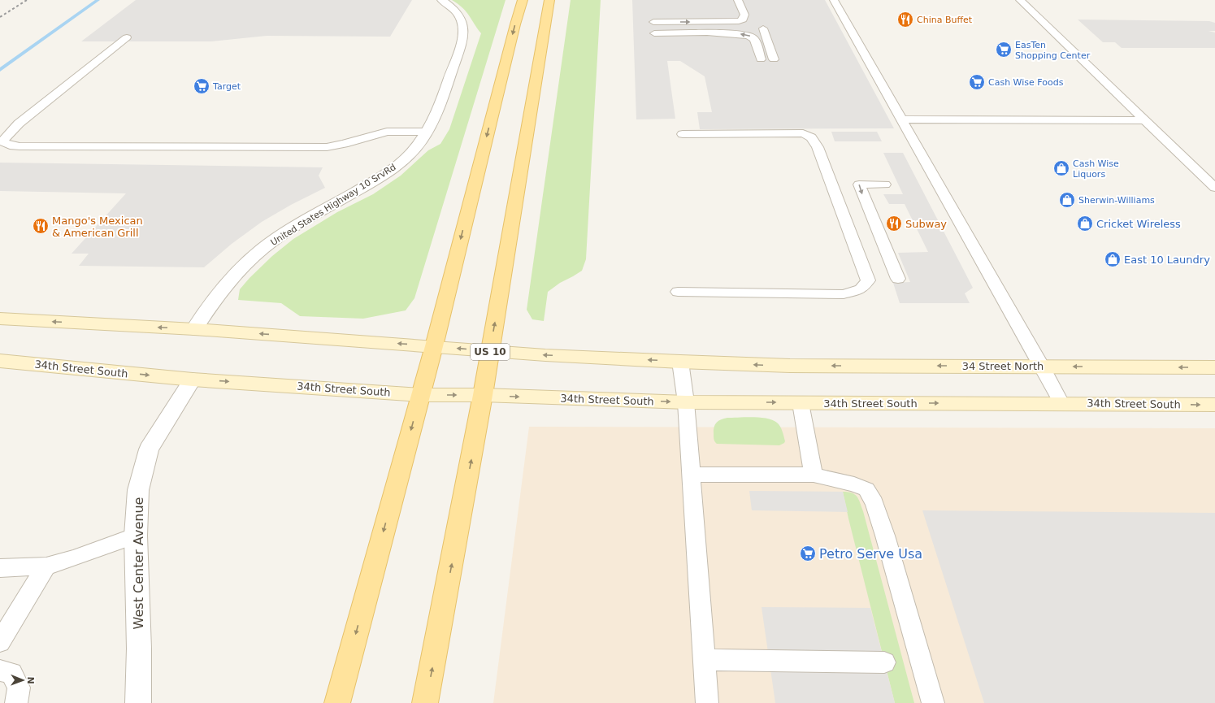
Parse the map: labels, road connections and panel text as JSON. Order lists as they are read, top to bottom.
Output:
{
  "streets": {
    "main road": ["US 10", "34 Street North", "34th Street South"],
    "street": ["United States Highway 10 SrvRd", "West Center Avenue"]
  },
  "crossings": [
    ["US 10", "34th Street South"],
    ["34th Street South", "West Center Avenue"]
  ],
  "one_way": ["34 Street North"],
  "places": {
    "restaurant": ["China Buffet", "Subway", "Mango's Mexican & American Grill"],
    "supermarket": [
      "EasTen Shopping Center",
      "Cash Wise Foods",
      "Target",
      "Petro Serve Usa"
    ],
    "shop": [
      "Cash Wise Liquors",
      "Sherwin-Williams",
      "Cricket Wireless",
      "East 10 Laundry"
    ]
  },
  "north": "right"
}
